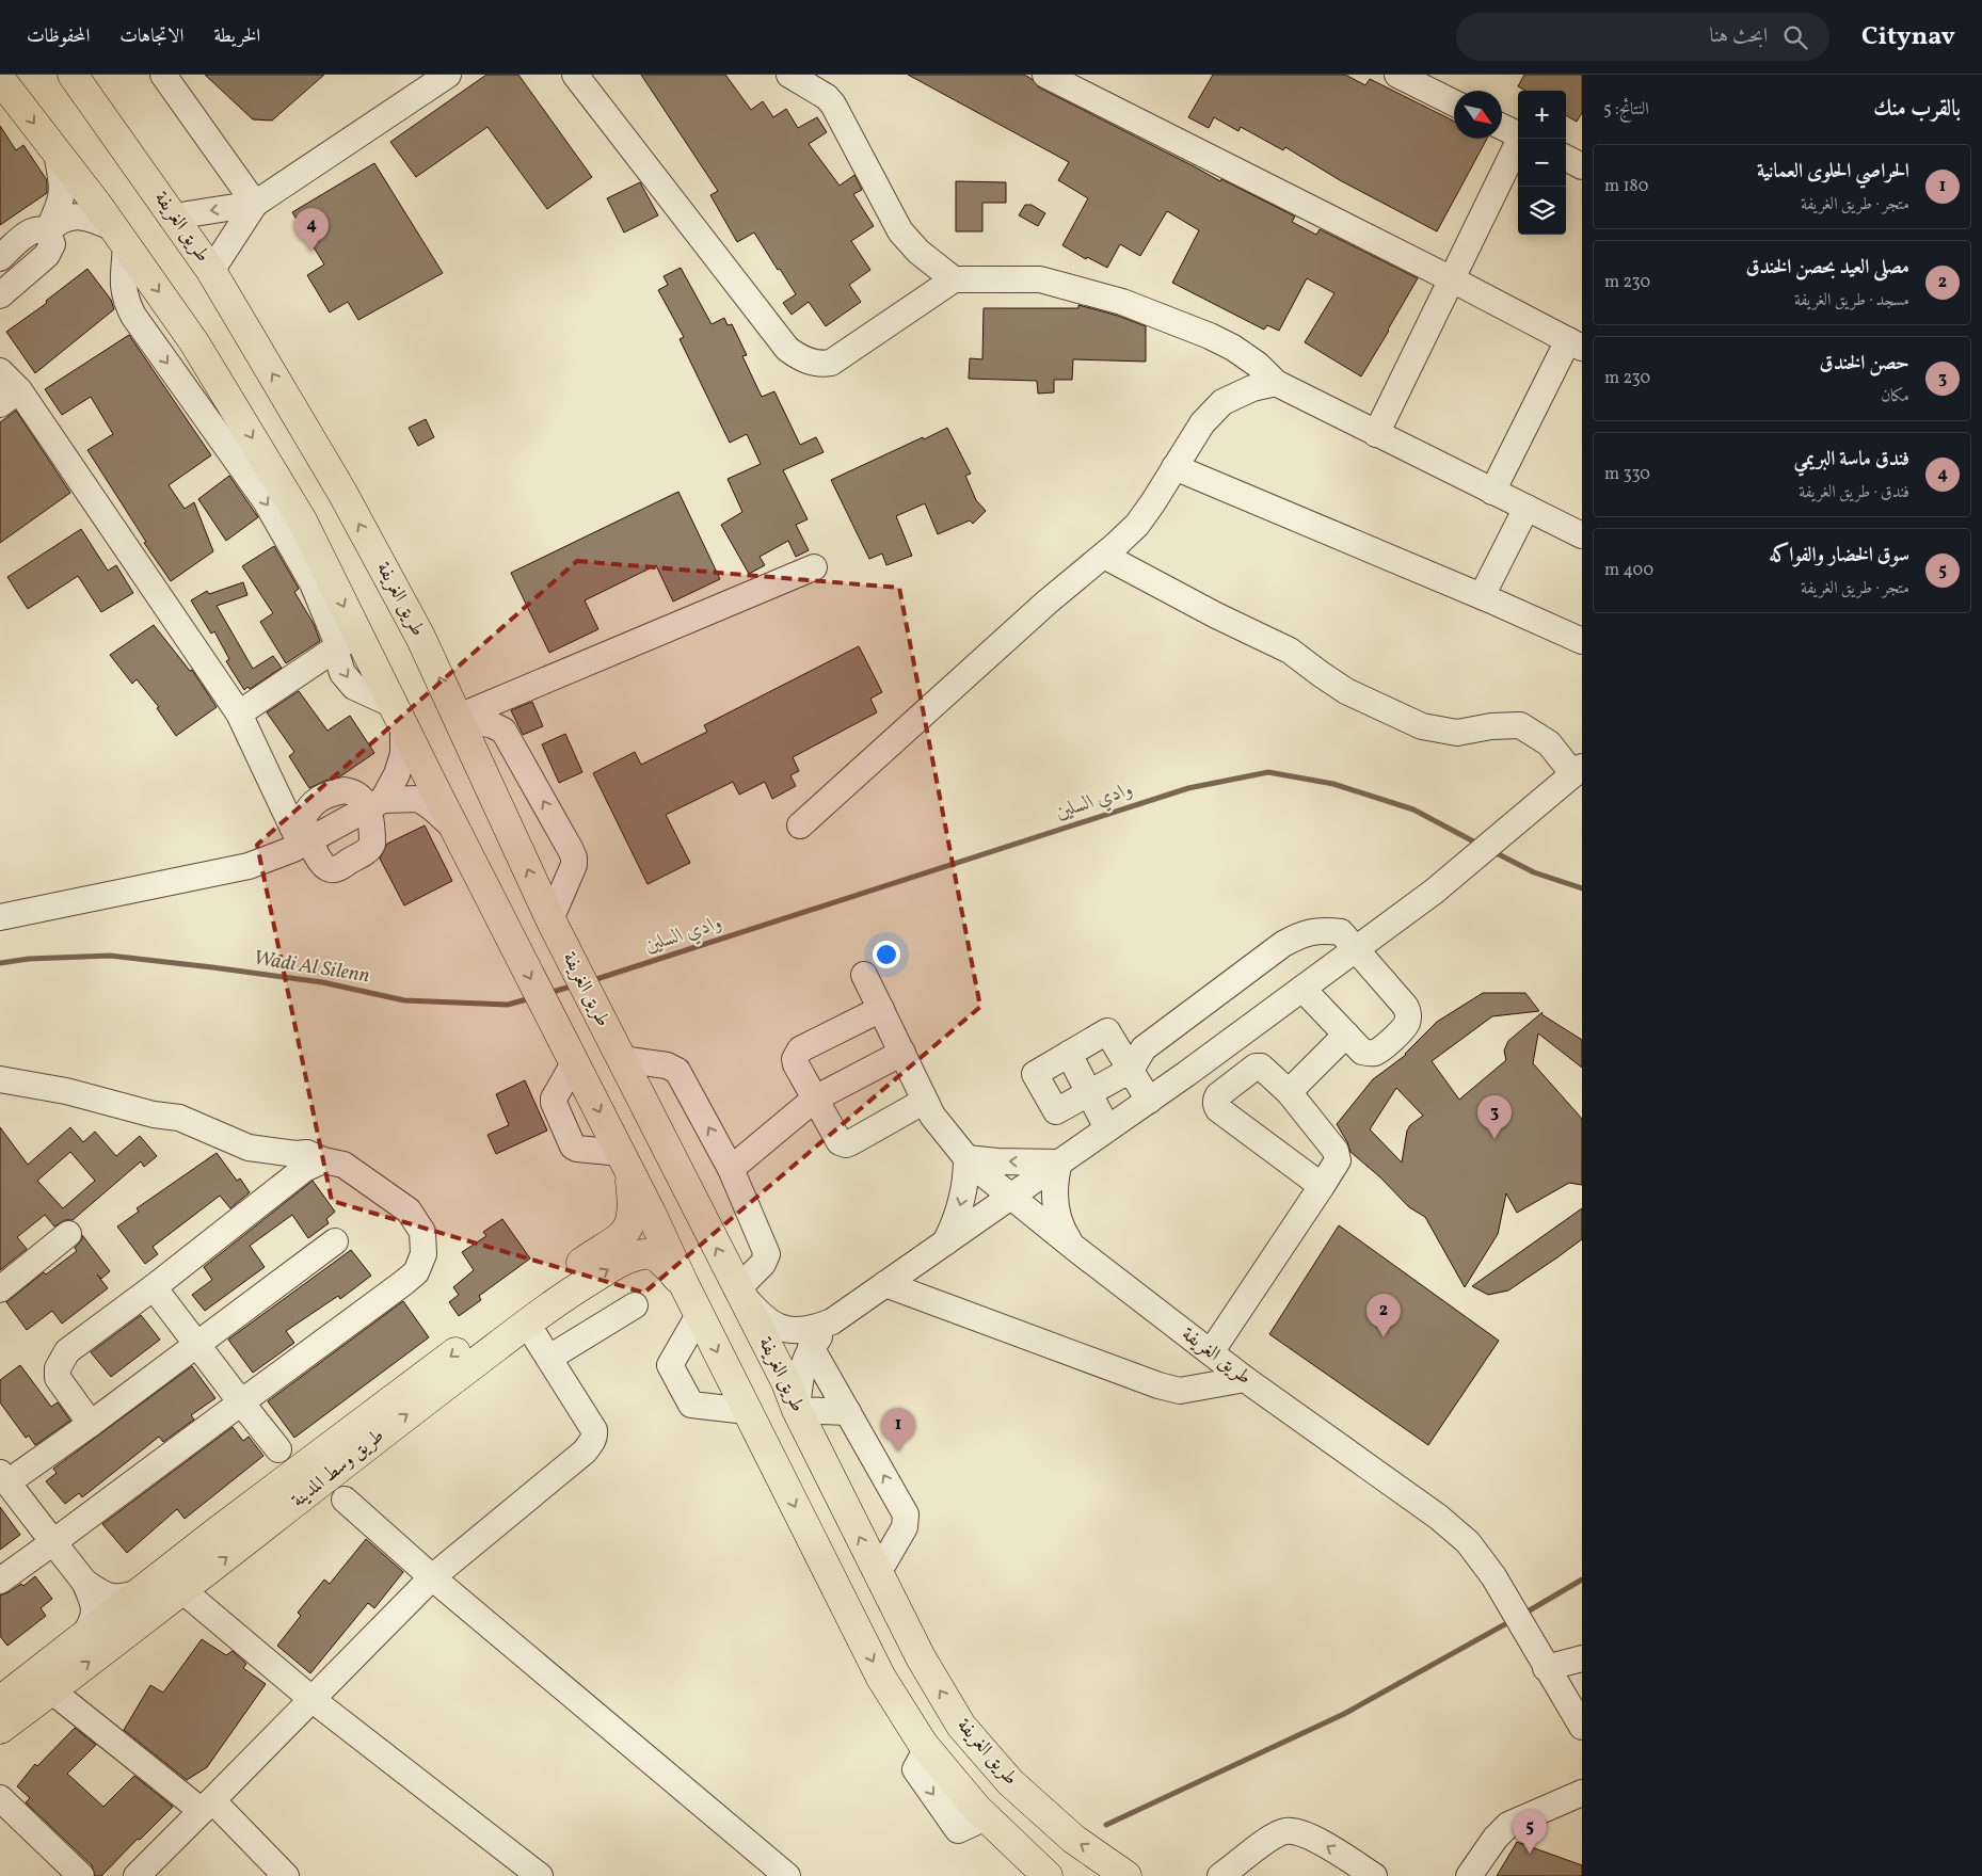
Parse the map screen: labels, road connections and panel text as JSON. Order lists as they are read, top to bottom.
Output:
{
  "streets": {
    "main road": ["طريق الغريفة", "طريق وسط المدينة"]
  },
  "water": ["وادي السلين", "Wadi Al Silenn"],
  "north": "bottom right",
  "page": {
    "header": "Citynav",
    "search": "ابحث هنا",
    "nav": ["الخريطة", "الاتجاهات", "المحفوظات"],
    "heading": ["بالقرب منك", "النتائج: 5"],
    "map_buttons": ["+", "−"],
    "list": [
      {
        "mark": "1",
        "name": "الحراصي الحلوى العمانية",
        "note": "متجر · طريق الغريفة",
        "value": "180 m"
      },
      {
        "mark": "2",
        "name": "مصلى العيد بحصن الخندق",
        "note": "مسجد · طريق الغريفة",
        "value": "230 m"
      },
      {
        "mark": "3",
        "name": "حصن الخندق",
        "note": "مكان",
        "value": "230 m"
      },
      {
        "mark": "4",
        "name": "فندق ماسة البريمي",
        "note": "فندق · طريق الغريفة",
        "value": "330 m"
      },
      {
        "mark": "5",
        "name": "سوق الخضار والفواكه",
        "note": "متجر · طريق الغريفة",
        "value": "400 m"
      }
    ],
    "pins": [
      "4",
      "3",
      "2",
      "1",
      "5"
    ]
  }
}
